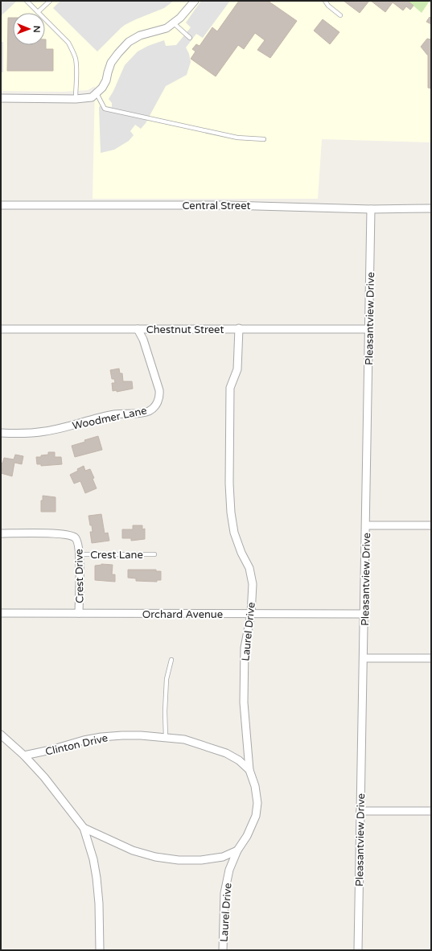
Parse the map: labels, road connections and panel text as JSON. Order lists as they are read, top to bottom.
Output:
{
  "streets": {
    "street": [
      "Central Street",
      "Pleasantview Drive",
      "Chestnut Street",
      "Woodmer Lane",
      "Crest Drive",
      "Orchard Avenue",
      "Laurel Drive",
      "Clinton Drive"
    ],
    "lane": ["Crest Lane"]
  },
  "crossings": [
    ["Central Street", "Pleasantview Drive"],
    ["Pleasantview Drive", "Chestnut Street"],
    ["Pleasantview Drive", "Orchard Avenue"],
    ["Chestnut Street", "Woodmer Lane"],
    ["Chestnut Street", "Laurel Drive"],
    ["Crest Lane", "Crest Drive"],
    ["Crest Drive", "Orchard Avenue"],
    ["Orchard Avenue", "Laurel Drive"],
    ["Laurel Drive", "Clinton Drive"]
  ],
  "north": "right"
}
